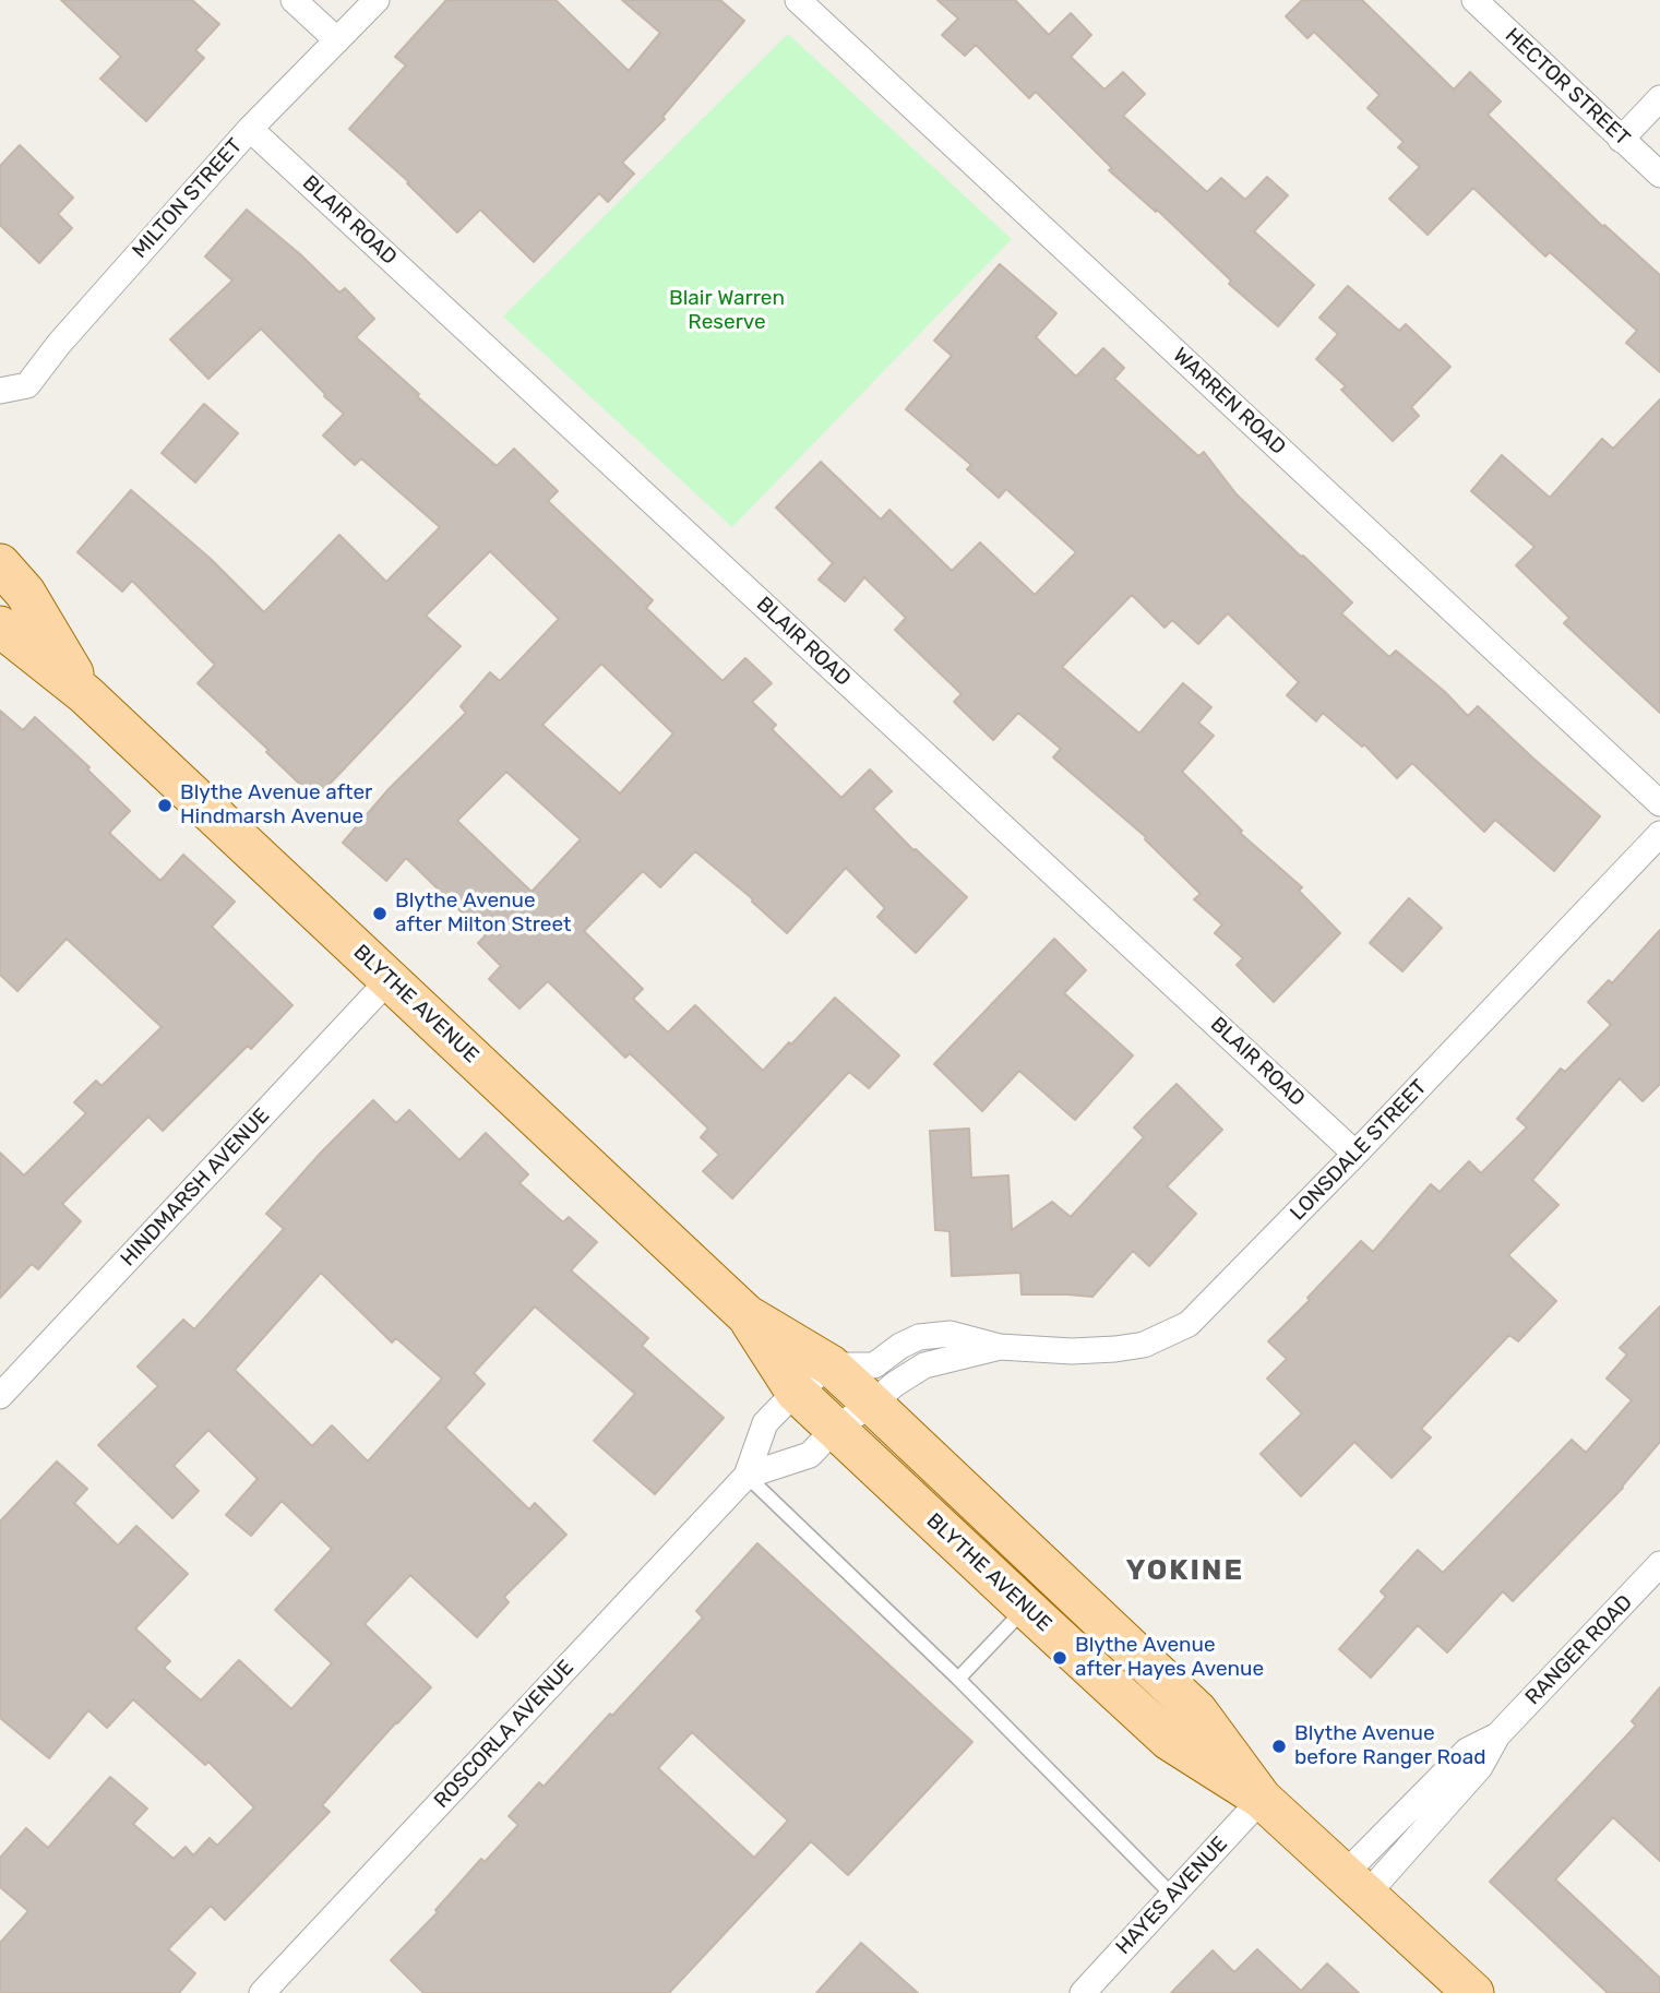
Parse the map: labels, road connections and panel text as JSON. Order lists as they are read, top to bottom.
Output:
{
  "streets": {
    "main road": ["BLYTHE AVENUE"],
    "street": [
      "HECTOR STREET",
      "MILTON STREET",
      "BLAIR ROAD",
      "WARREN ROAD",
      "LONSDALE STREET",
      "HINDMARSH AVENUE",
      "RANGER ROAD",
      "ROSCORLA AVENUE",
      "HAYES AVENUE"
    ]
  },
  "crossings": [
    ["MILTON STREET", "BLAIR ROAD"],
    ["BLAIR ROAD", "LONSDALE STREET"],
    ["BLYTHE AVENUE", "LONSDALE STREET"],
    ["BLYTHE AVENUE", "HINDMARSH AVENUE"],
    ["BLYTHE AVENUE", "RANGER ROAD"],
    ["BLYTHE AVENUE", "ROSCORLA AVENUE"],
    ["BLYTHE AVENUE", "HAYES AVENUE"],
    ["LONSDALE STREET", "ROSCORLA AVENUE"]
  ],
  "districts": ["YOKINE"],
  "parks": ["Blair Warren Reserve"],
  "places": [
    "Blythe Avenue after Hindmarsh Avenue",
    "Blythe Avenue after Milton Street",
    "Blythe Avenue after Hayes Avenue",
    "Blythe Avenue before Ranger Road"
  ]
}
